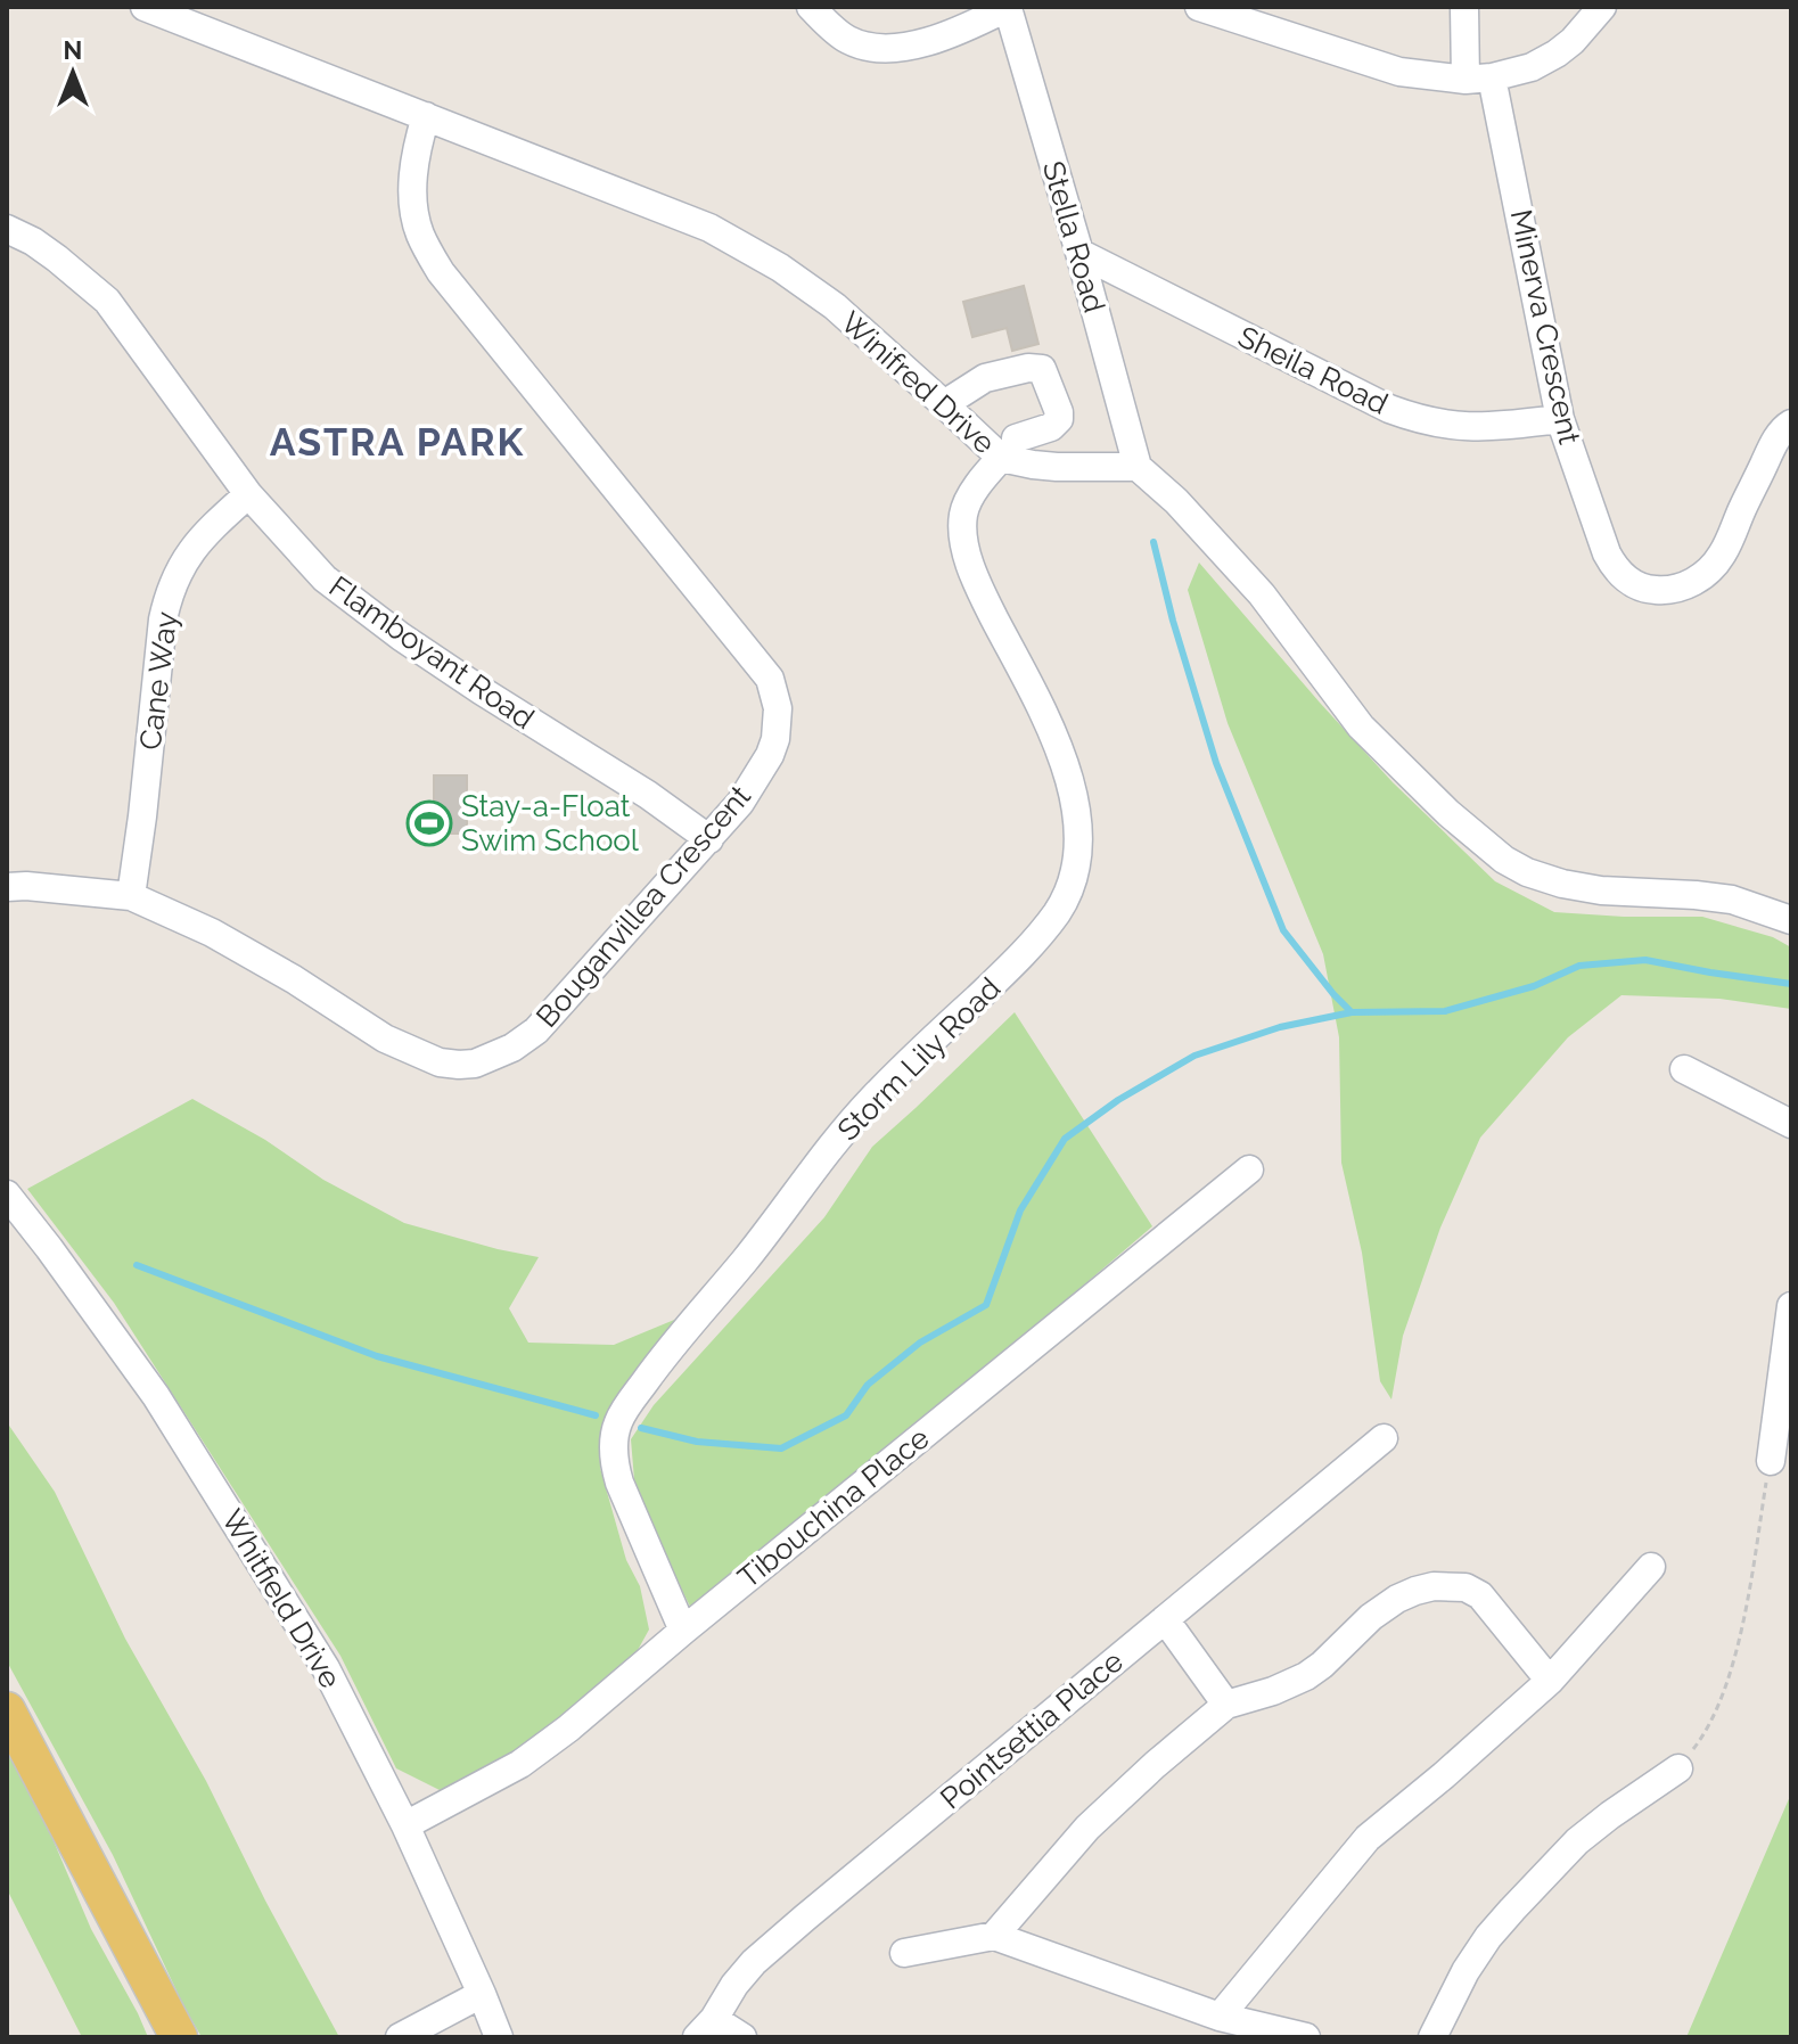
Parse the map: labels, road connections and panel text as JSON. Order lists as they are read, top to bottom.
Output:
{
  "streets": {
    "street": [
      "Stella Road",
      "Minerva Crescent",
      "Sheila Road",
      "Winifred Drive",
      "Flamboyant Road",
      "Cane Way",
      "Bouganvillea Crescent",
      "Storm Lily Road",
      "Tibouchina Place",
      "Whitfield Drive",
      "Pointsettia Place"
    ]
  },
  "crossings": [
    ["Stella Road", "Sheila Road"],
    ["Stella Road", "Winifred Drive"],
    ["Minerva Crescent", "Sheila Road"],
    ["Winifred Drive", "Bouganvillea Crescent"],
    ["Winifred Drive", "Storm Lily Road"],
    ["Flamboyant Road", "Cane Way"],
    ["Flamboyant Road", "Bouganvillea Crescent"],
    ["Cane Way", "Bouganvillea Crescent"],
    ["Storm Lily Road", "Tibouchina Place"],
    ["Tibouchina Place", "Whitfield Drive"]
  ],
  "districts": ["ASTRA PARK"],
  "places": {
    "sports": ["Stay-a-Float Swim School"]
  },
  "north": "top"
}
